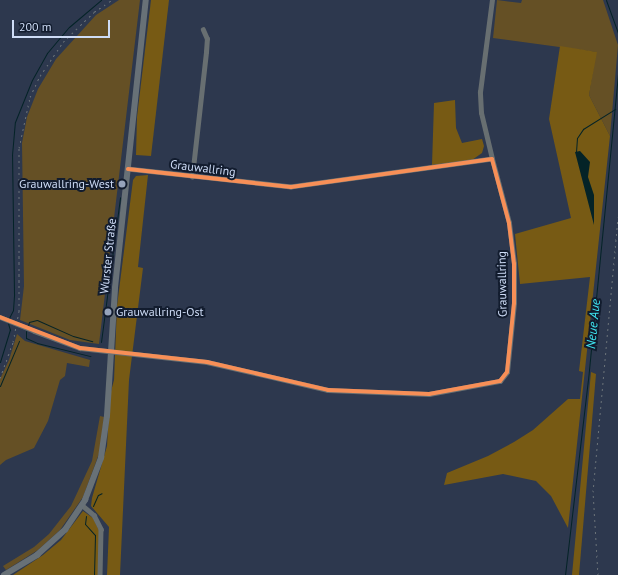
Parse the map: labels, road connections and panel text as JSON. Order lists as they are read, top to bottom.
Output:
{
  "streets": {
    "main road": ["Wurster Straße"],
    "street": ["Grauwallring"]
  },
  "crossings": [
    ["Grauwallring", "Wurster Straße"]
  ],
  "water": ["Neue Aue"],
  "places": ["Grauwallring-West", "Grauwallring-Ost"],
  "scale_bar": "200 m"
}
